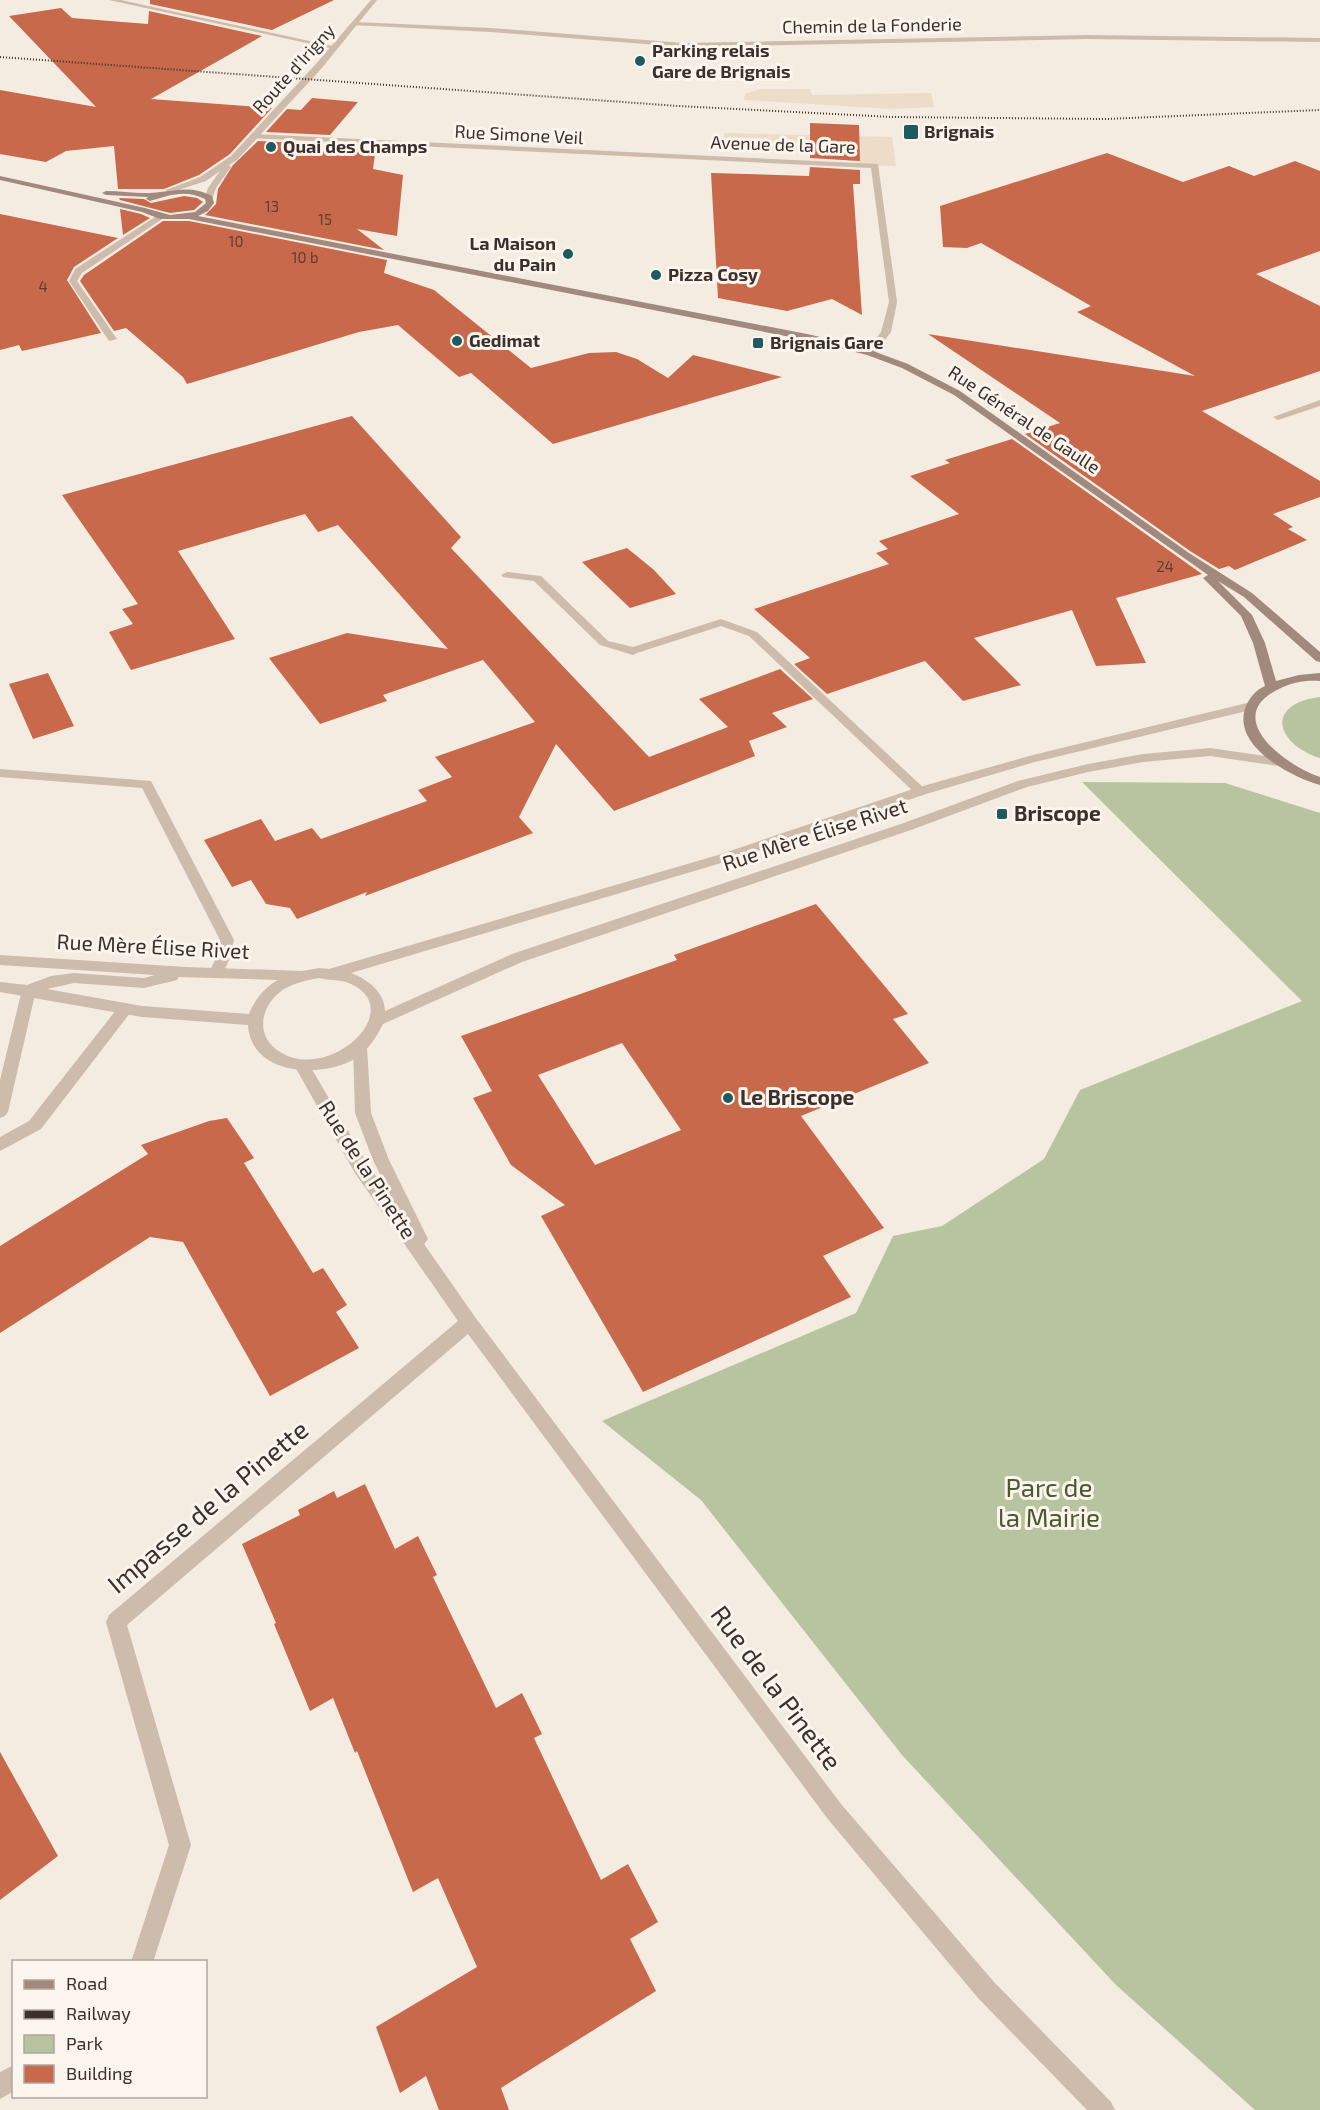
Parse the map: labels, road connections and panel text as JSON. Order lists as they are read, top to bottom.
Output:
{
  "streets": {
    "main road": ["Rue Général de Gaulle"],
    "street": [
      "Chemin de la Fonderie",
      "Route d'Irigny",
      "Rue Simone Veil",
      "Avenue de la Gare",
      "Rue Mère Élise Rivet",
      "Rue de la Pinette",
      "Impasse de la Pinette"
    ]
  },
  "crossings": [
    ["Chemin de la Fonderie", "Route d'Irigny"],
    ["Route d'Irigny", "Rue Simone Veil"],
    ["Route d'Irigny", "Rue Général de Gaulle"],
    ["Rue Simone Veil", "Avenue de la Gare"],
    ["Avenue de la Gare", "Rue Général de Gaulle"],
    ["Rue Mère Élise Rivet", "Rue de la Pinette"],
    ["Rue de la Pinette", "Impasse de la Pinette"]
  ],
  "parks": ["Parc de la Mairie"],
  "places": {
    "other": [
      "Parking relais Gare de Brignais",
      "Quai des Champs",
      "La Maison du Pain",
      "Pizza Cosy",
      "Gedimat",
      "Le Briscope"
    ],
    "transit": ["Brignais", "Brignais Gare", "Briscope"]
  },
  "house_numbers": [
    "13",
    "15",
    "10",
    "10 b",
    "4",
    "24"
  ],
  "legend": [
    "Road",
    "Railway",
    "Park",
    "Building"
  ]
}
